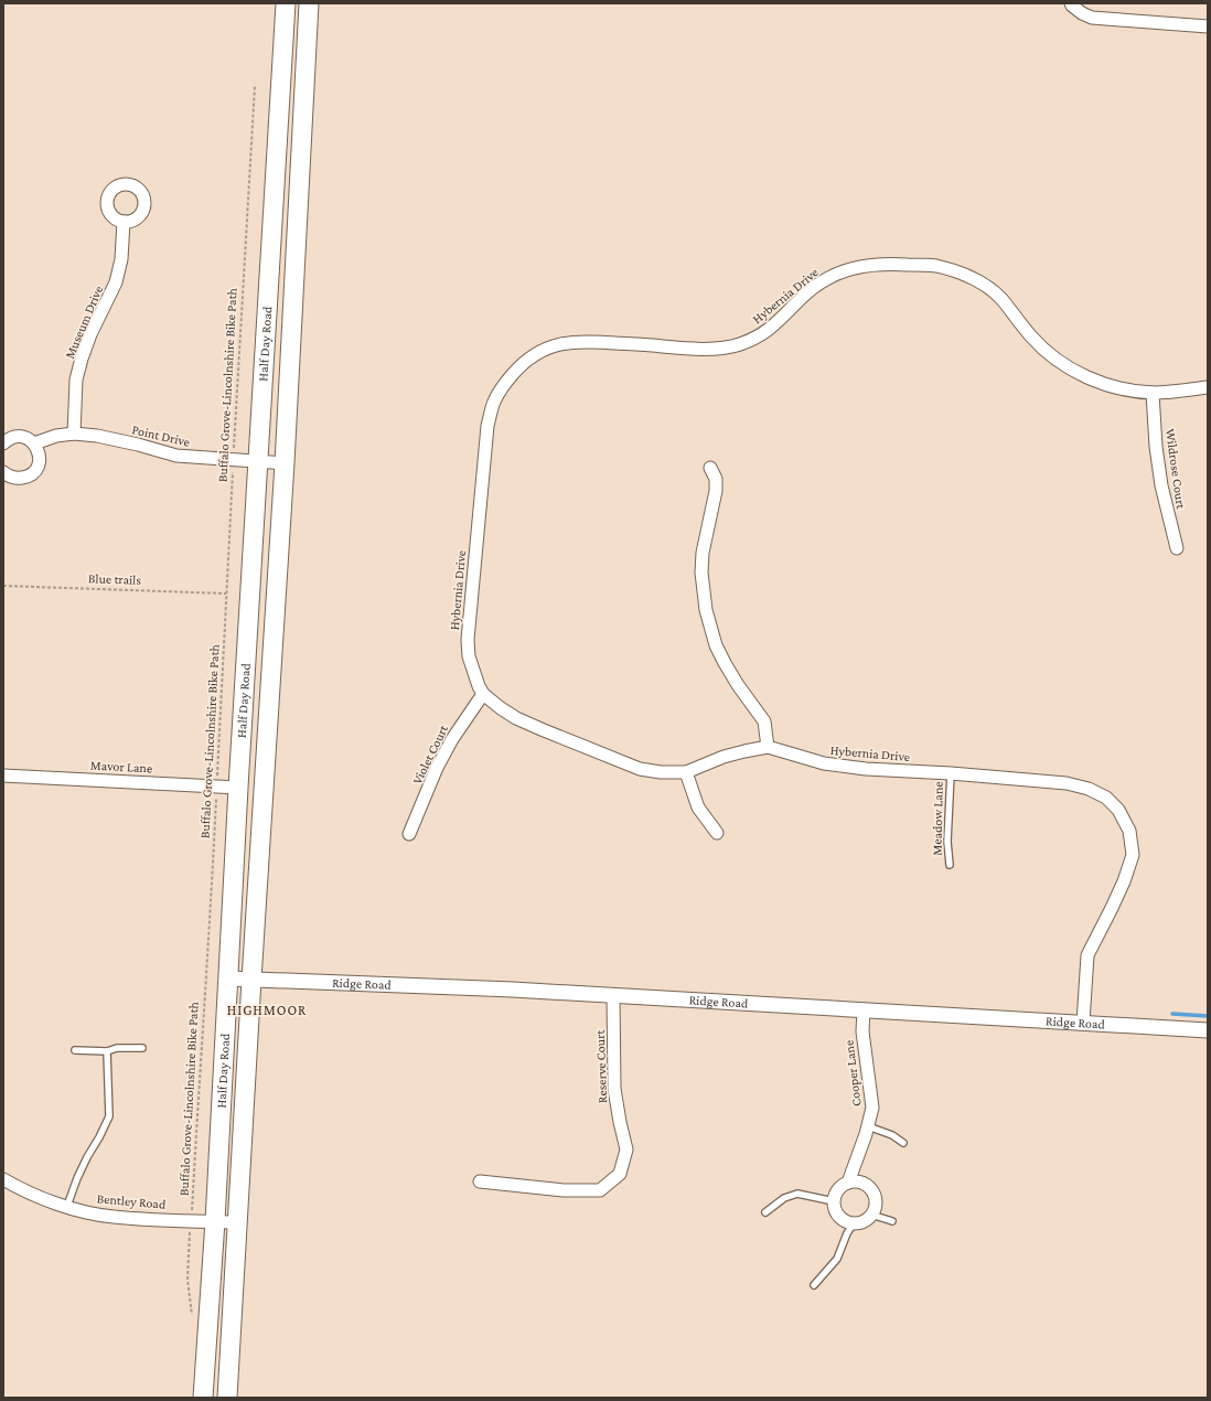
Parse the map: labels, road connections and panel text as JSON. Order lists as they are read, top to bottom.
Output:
{
  "streets": {
    "main road": ["Half Day Road"],
    "street": [
      "Hybernia Drive",
      "Museum Drive",
      "Point Drive",
      "Wildrose Court",
      "Violet Court",
      "Mavor Lane",
      "Ridge Road",
      "Reserve Court",
      "Cooper Lane",
      "Bentley Road"
    ],
    "lane": ["Meadow Lane"],
    "path": ["Buffalo Grove-Lincolnshire Bike Path", "Blue trails"]
  },
  "crossings": [
    ["Hybernia Drive", "Wildrose Court"],
    ["Hybernia Drive", "Violet Court"],
    ["Hybernia Drive", "Meadow Lane"],
    ["Hybernia Drive", "Ridge Road"],
    ["Museum Drive", "Point Drive"],
    ["Half Day Road", "Point Drive"],
    ["Half Day Road", "Mavor Lane"],
    ["Half Day Road", "Ridge Road"],
    ["Half Day Road", "Bentley Road"],
    ["Buffalo Grove-Lincolnshire Bike Path", "Point Drive"],
    ["Buffalo Grove-Lincolnshire Bike Path", "Blue trails"],
    ["Buffalo Grove-Lincolnshire Bike Path", "Mavor Lane"],
    ["Buffalo Grove-Lincolnshire Bike Path", "Bentley Road"],
    ["Ridge Road", "Reserve Court"],
    ["Ridge Road", "Cooper Lane"]
  ],
  "districts": ["HIGHMOOR"]
}
